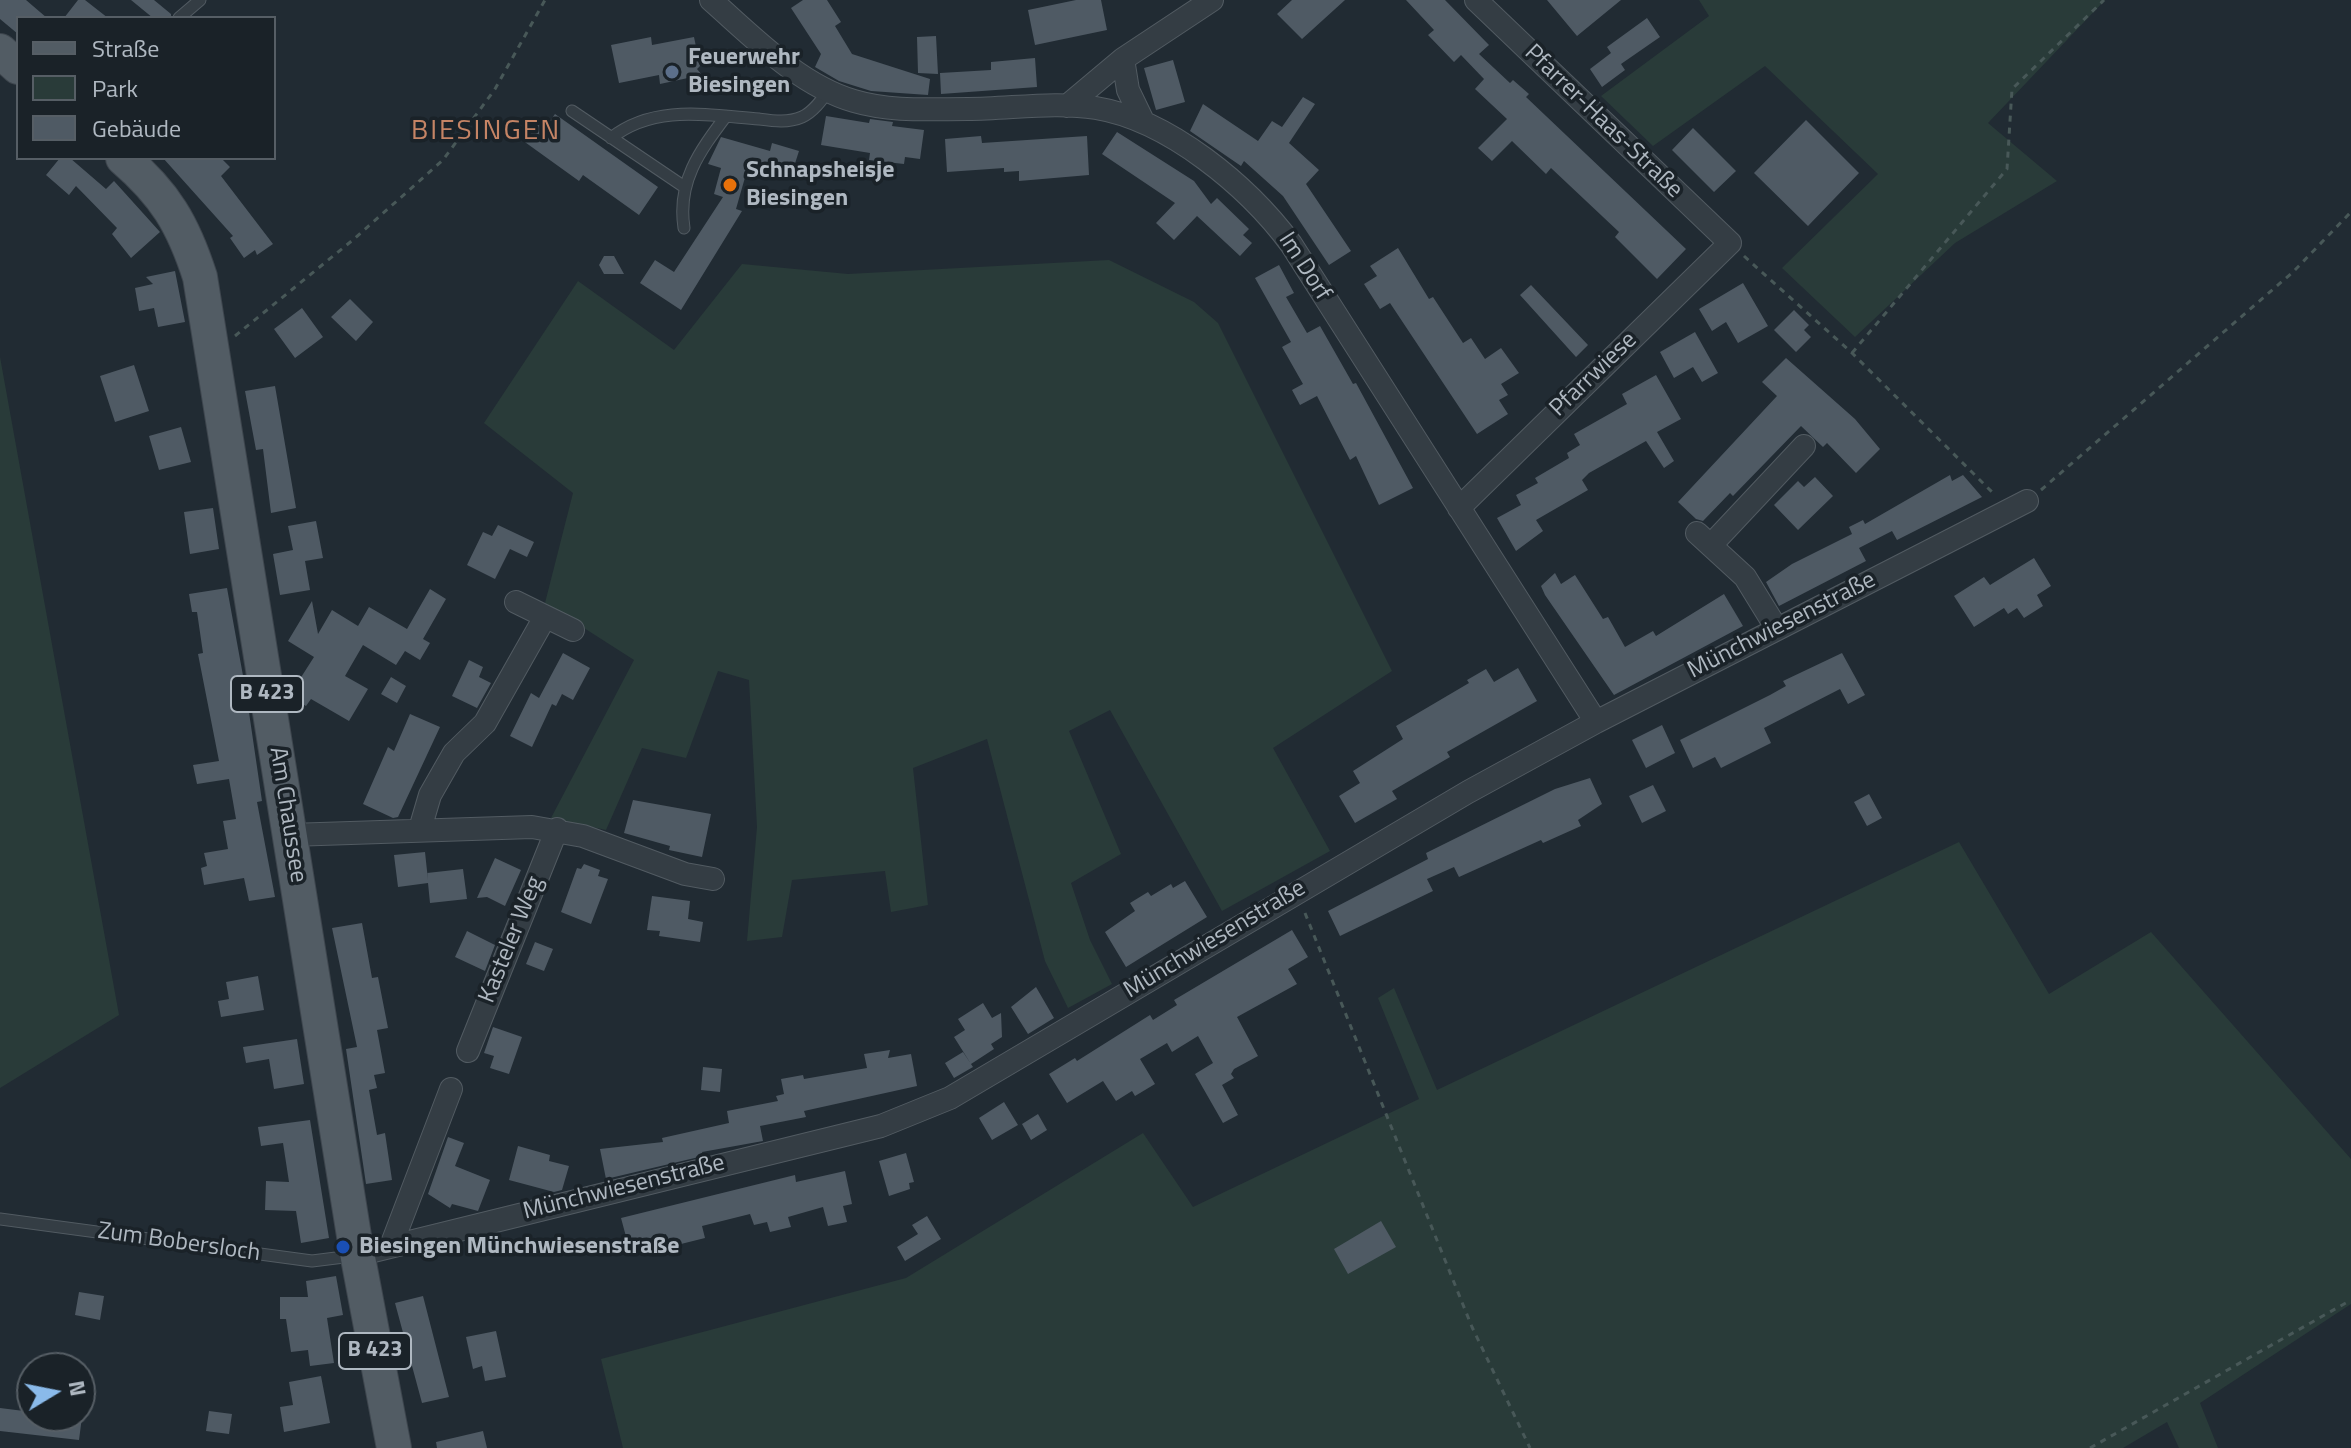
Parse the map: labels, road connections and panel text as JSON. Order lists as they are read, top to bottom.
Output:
{
  "streets": {
    "main road": ["B 423", "Am Chaussee"],
    "street": [
      "Pfarrer-Haas-Straße",
      "Im Dorf",
      "Pfarrwiese",
      "Münchwiesenstraße",
      "Kasteler Weg"
    ],
    "lane": ["Zum Bobersloch"]
  },
  "crossings": [
    ["Pfarrer-Haas-Straße", "Pfarrwiese"],
    ["Im Dorf", "Pfarrwiese"],
    ["Im Dorf", "Münchwiesenstraße"],
    ["Münchwiesenstraße", "Am Chaussee"],
    ["Münchwiesenstraße", "Zum Bobersloch"],
    ["Am Chaussee", "Zum Bobersloch"]
  ],
  "districts": ["BIESINGEN"],
  "places": ["Feuerwehr Biesingen", "Schnapsheisje Biesingen", "Biesingen Münchwiesenstraße"],
  "legend": ["Straße", "Park", "Gebäude"],
  "north": "right"
}
